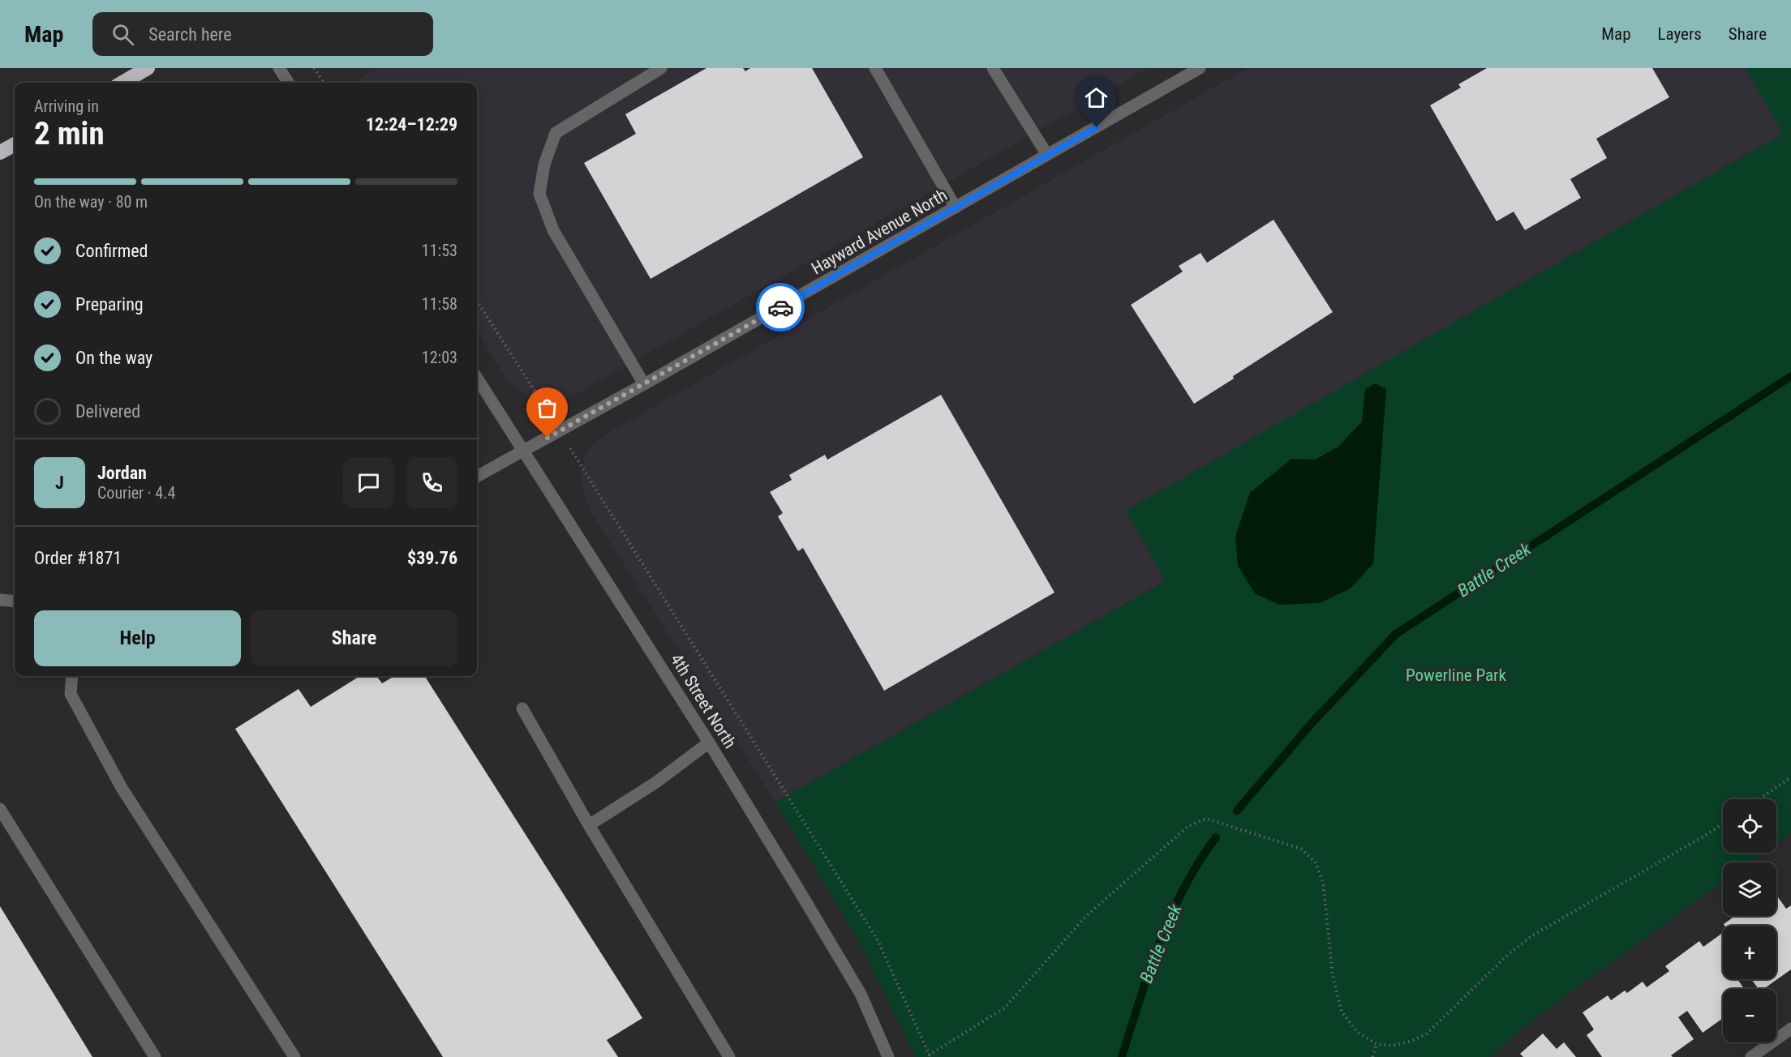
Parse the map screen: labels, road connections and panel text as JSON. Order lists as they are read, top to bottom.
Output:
{
  "streets": {
    "street": ["Hayward Avenue North", "4th Street North"]
  },
  "crossings": [
    ["Hayward Avenue North", "4th Street North"]
  ],
  "water": ["Battle Creek"],
  "parks": ["Powerline Park"],
  "page": {
    "header": "Map",
    "search": "Search here",
    "nav": ["Map", "Layers", "Share"],
    "heading": ["2 min", "Arriving in", "12:24–12:29"],
    "panel": [
      "Jordan",
      "Courier · 4.4",
      "Order #1871",
      "$39.76"
    ],
    "bar": "On the way · 80 m",
    "list": [
      ["Confirmed", "11:53"],
      ["Preparing", "11:58"],
      ["On the way", "12:03"],
      "Delivered"
    ],
    "round": "J",
    "buttons": ["Help", "Share"],
    "map_buttons": ["+", "−"]
  }
}
